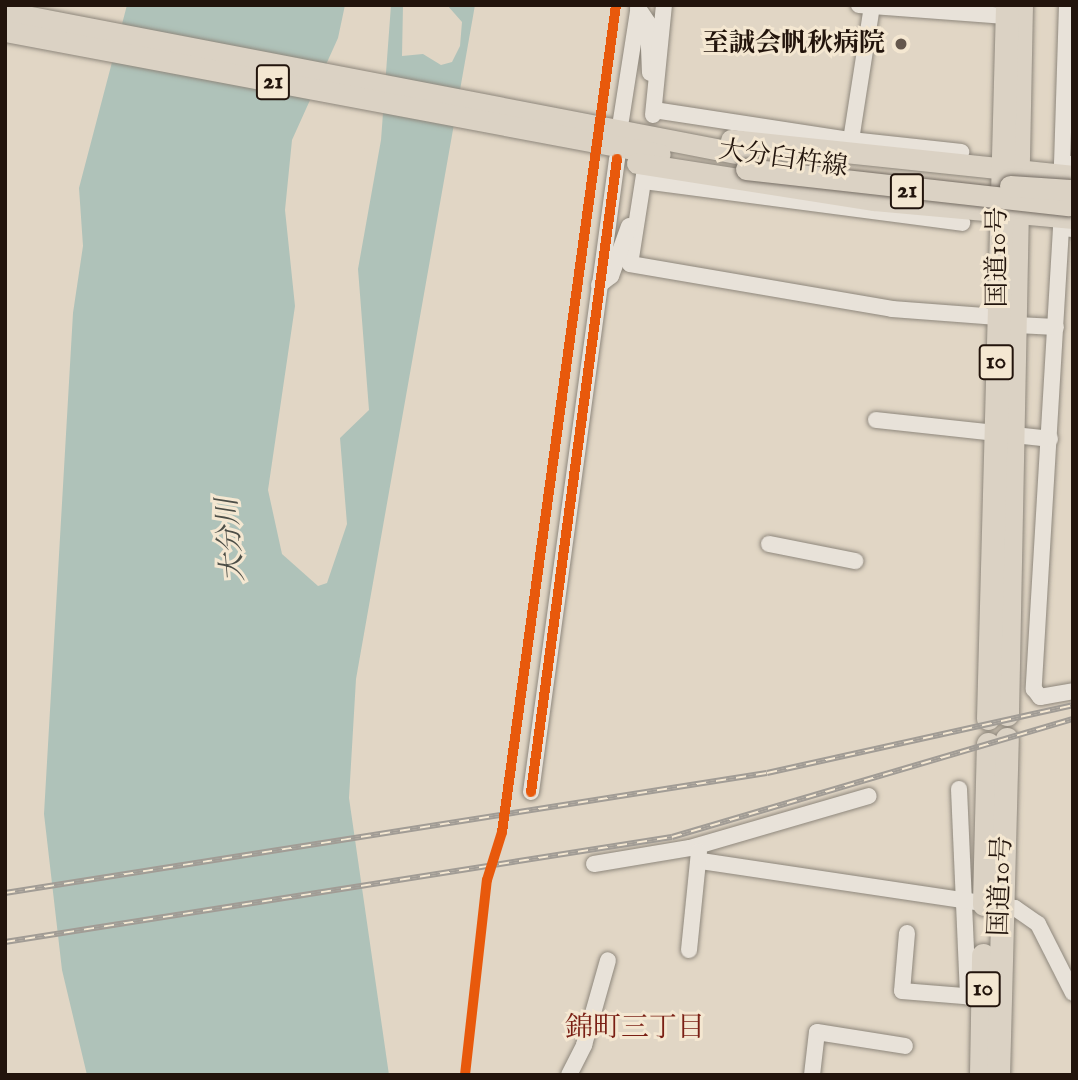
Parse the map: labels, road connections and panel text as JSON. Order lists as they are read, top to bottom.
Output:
{
  "streets": {
    "highway": ["国道10号", "10"],
    "main road": ["21", "大分臼杵線"]
  },
  "districts": ["錦町三丁目"],
  "water": ["大分川"],
  "places": ["至誠会帆秋病院"]
}
